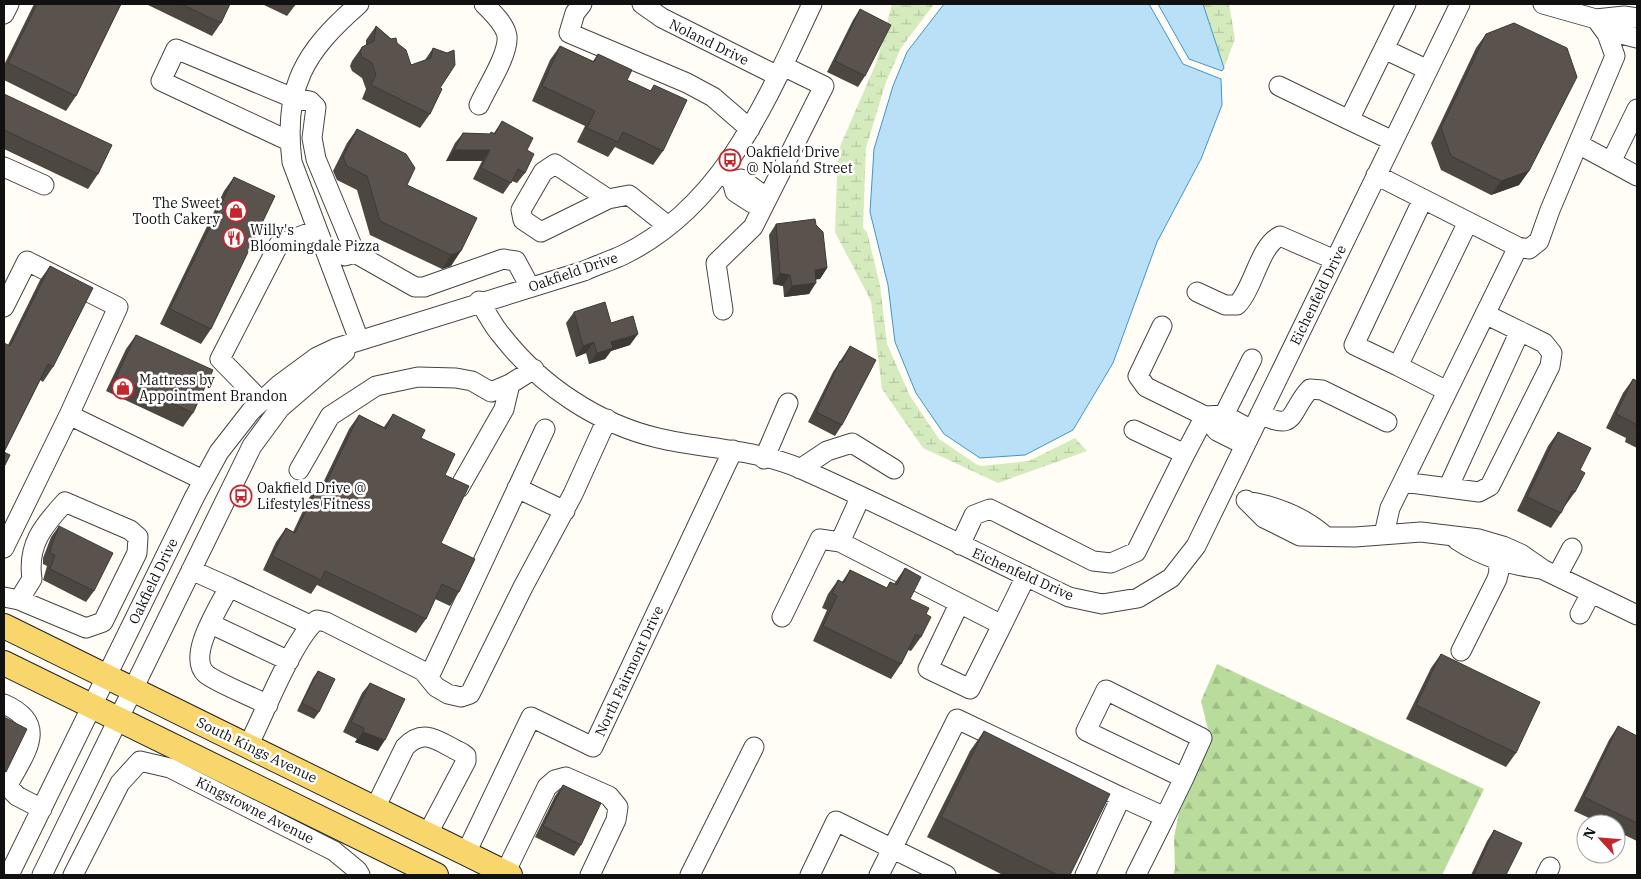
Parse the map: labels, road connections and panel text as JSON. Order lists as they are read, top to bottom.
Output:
{
  "streets": {
    "main road": ["South Kings Avenue"],
    "street": [
      "Noland Drive",
      "Oakfield Drive",
      "Eichenfeld Drive",
      "North Fairmont Drive",
      "Kingstowne Avenue"
    ]
  },
  "crossings": [
    ["Noland Drive", "Oakfield Drive"],
    ["Oakfield Drive", "Eichenfeld Drive"],
    ["Oakfield Drive", "South Kings Avenue"],
    ["Eichenfeld Drive", "North Fairmont Drive"],
    ["North Fairmont Drive", "South Kings Avenue"]
  ],
  "places": {
    "bus stop": ["Oakfield Drive @ Noland Street", "Oakfield Drive @ Lifestyles Fitness"],
    "shop": ["The Sweet Tooth Cakery", "Mattress by Appointment Brandon"],
    "restaurant": ["Willy's Bloomingdale Pizza"]
  },
  "north": "top left"
}
